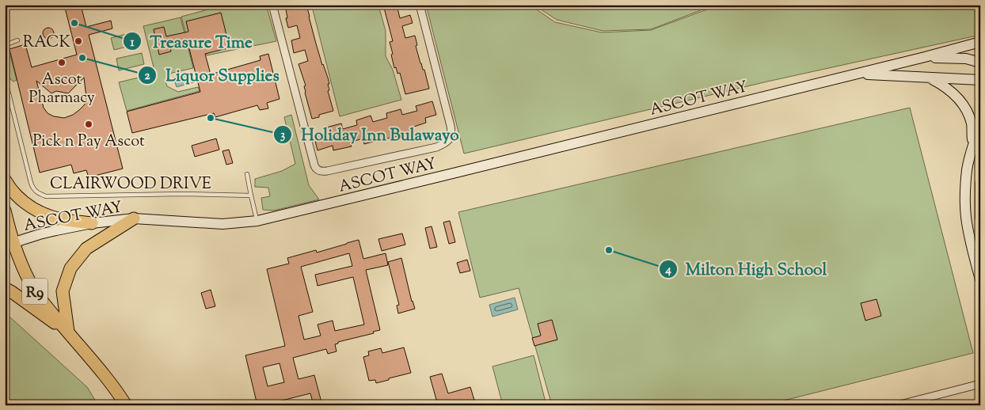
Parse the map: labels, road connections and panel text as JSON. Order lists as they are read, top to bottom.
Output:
{
  "streets": {
    "highway": ["R9"],
    "main road": ["ASCOT WAY"],
    "lane": ["CLAIRWOOD DRIVE"]
  },
  "crossings": [
    ["ASCOT WAY", "R9"]
  ],
  "places": [
    "Treasure Time",
    "RACK",
    "Liquor Supplies",
    "Ascot Pharmacy",
    "Holiday Inn Bulawayo",
    "Pick n Pay Ascot",
    "Milton High School"
  ]
}
